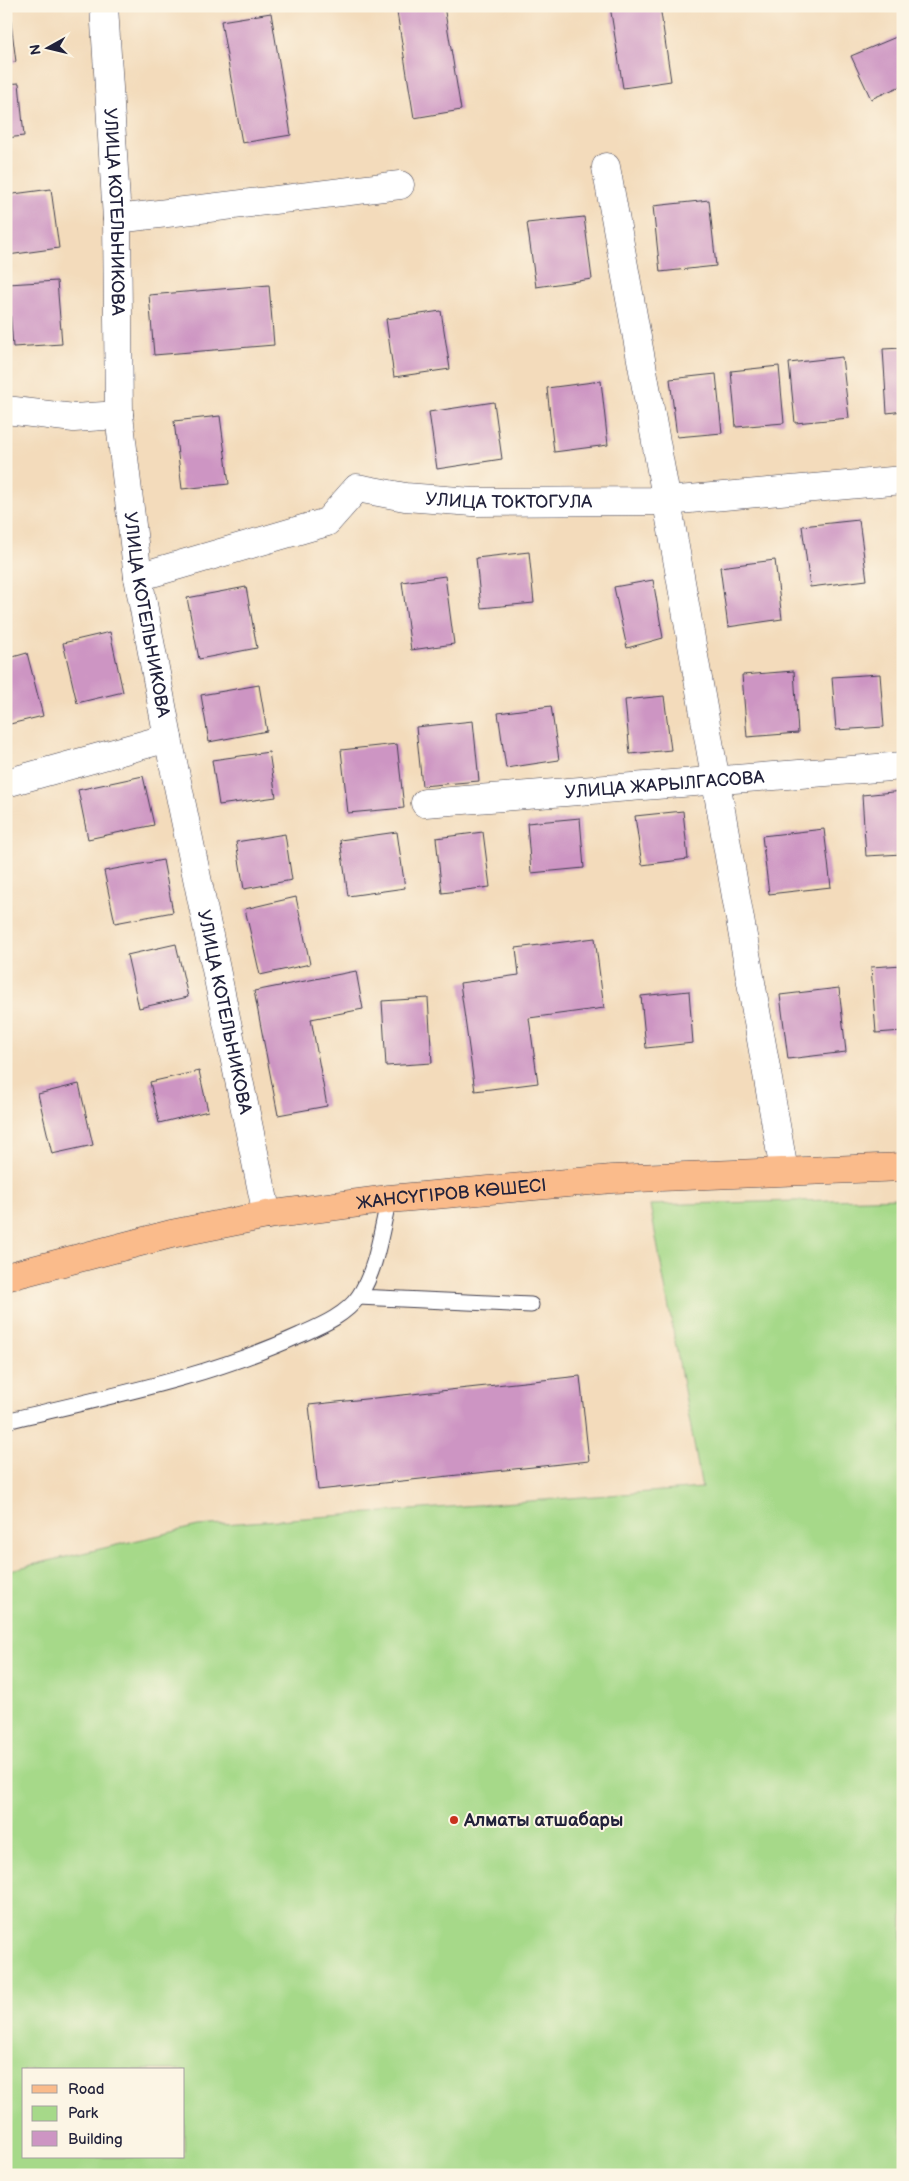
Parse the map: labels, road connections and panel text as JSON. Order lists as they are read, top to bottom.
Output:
{
  "streets": {
    "main road": ["ЖАНСҮГІРОВ КӨШЕСІ"],
    "street": ["УЛИЦА КОТЕЛЬНИКОВА", "УЛИЦА ТОКТОГУЛА", "УЛИЦА ЖАРЫЛГАСОВА"]
  },
  "crossings": [
    ["УЛИЦА КОТЕЛЬНИКОВА", "УЛИЦА ТОКТОГУЛА"],
    ["УЛИЦА КОТЕЛЬНИКОВА", "ЖАНСҮГІРОВ КӨШЕСІ"]
  ],
  "places": ["Алматы атшабары"],
  "legend": ["Road", "Park", "Building"],
  "north": "left"
}
